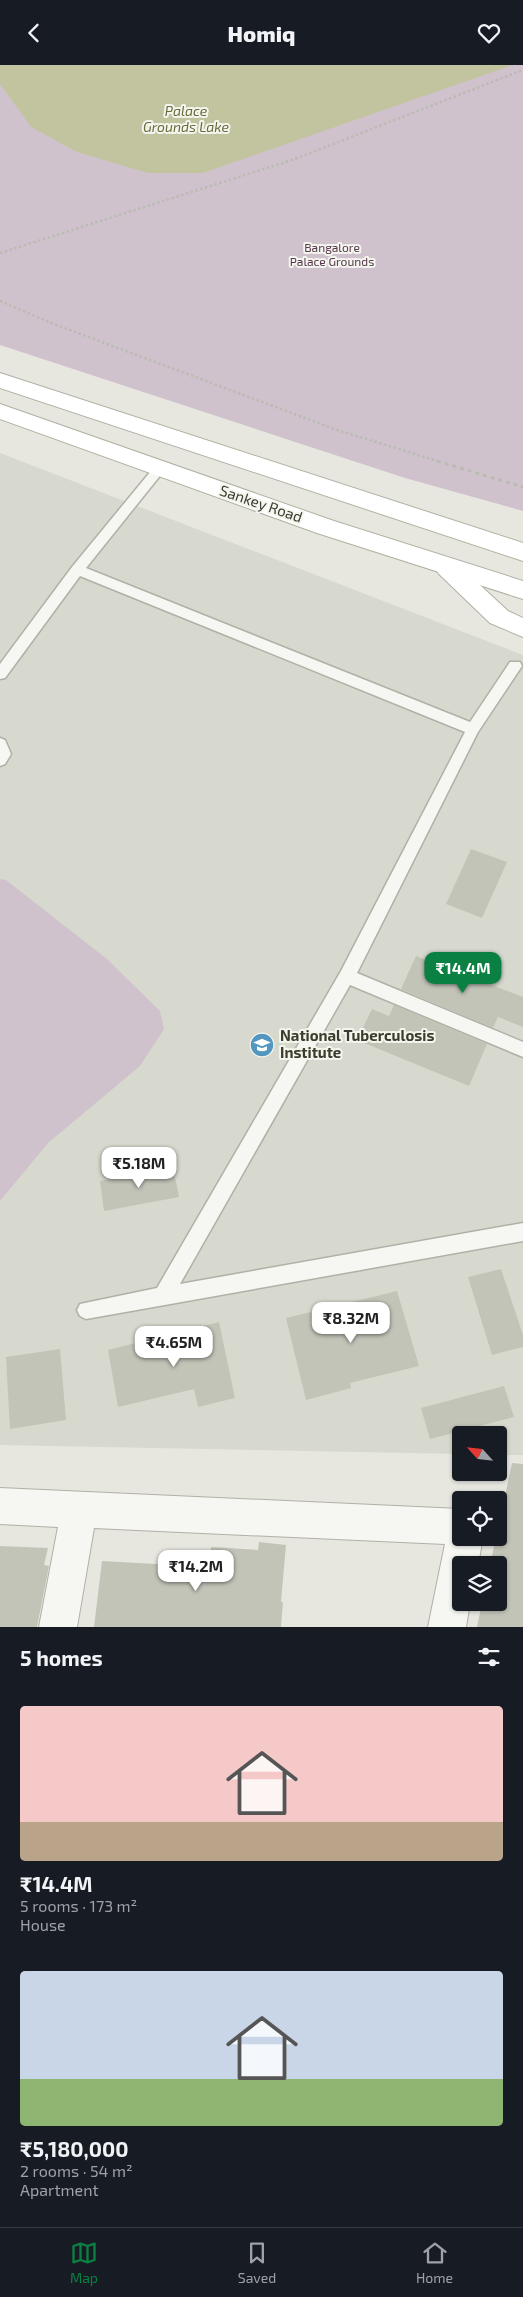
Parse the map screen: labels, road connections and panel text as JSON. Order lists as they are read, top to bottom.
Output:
{
  "streets": {
    "main road": ["Sankey Road"]
  },
  "water": ["Palace Grounds Lake"],
  "parks": ["Bangalore Palace Grounds"],
  "places": {
    "school or university": ["National Tuberculosis Institute"]
  },
  "north": "top left",
  "page": {
    "header": "Homiq",
    "price": [
      "₹14.4M",
      "₹5.18M",
      "₹8.32M",
      "₹4.65M",
      "₹14.2M"
    ],
    "heading": "5 homes",
    "list": [
      {
        "name": "₹14.4M",
        "note": "5 rooms · 173 m² · House"
      },
      {
        "name": "₹5,180,000",
        "note": "2 rooms · 54 m² · Apartment"
      }
    ],
    "tabs": ["Map", "Saved", "Home"]
  }
}
